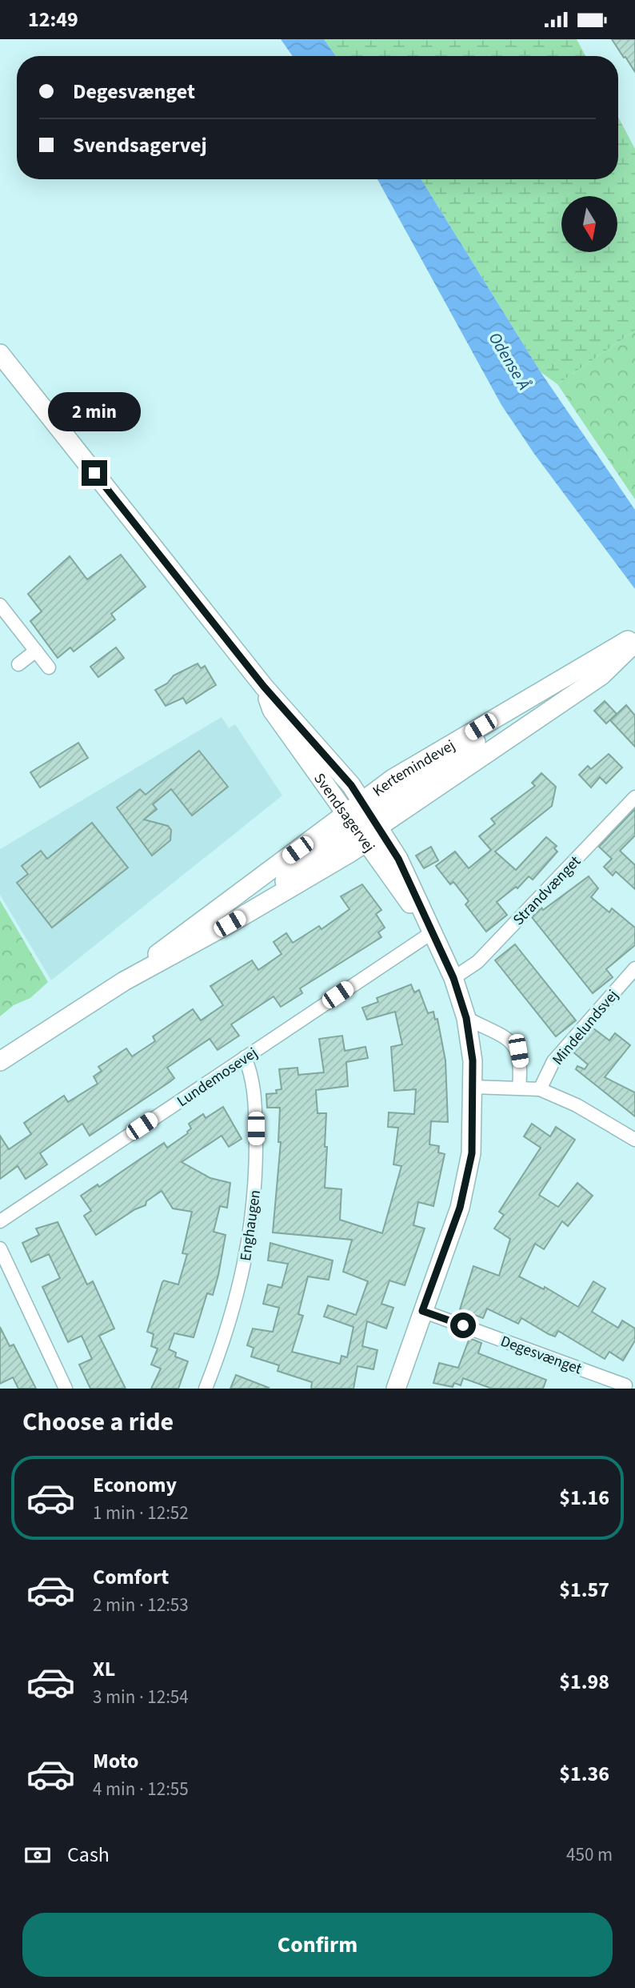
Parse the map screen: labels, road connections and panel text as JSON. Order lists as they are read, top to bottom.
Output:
{
  "streets": {
    "main road": ["Kertemindevej", "Svendsagervej"],
    "street": [
      "Strandvænget",
      "Mindelundsvej",
      "Lundemosevej",
      "Enghaugen",
      "Degesvænget"
    ]
  },
  "crossings": [
    ["Kertemindevej", "Svendsagervej"],
    ["Svendsagervej", "Strandvænget"],
    ["Svendsagervej", "Lundemosevej"],
    ["Svendsagervej", "Degesvænget"],
    ["Lundemosevej", "Enghaugen"]
  ],
  "water": ["Odense Å"],
  "north": "bottom",
  "page": {
    "status": "12:49",
    "banner": ["Degesvænget", "Svendsagervej"],
    "bubble": "2 min",
    "heading": "Choose a ride",
    "list": [
      {
        "name": "Economy",
        "note": "1 min · 12:52",
        "value": "$1.16"
      },
      {
        "name": "Comfort",
        "note": "2 min · 12:53",
        "value": "$1.57"
      },
      {
        "name": "XL",
        "note": "3 min · 12:54",
        "value": "$1.98"
      },
      {
        "name": "Moto",
        "note": "4 min · 12:55",
        "value": "$1.36"
      }
    ],
    "pay": ["Cash", "450 m"],
    "buttons": "Confirm"
  }
}
